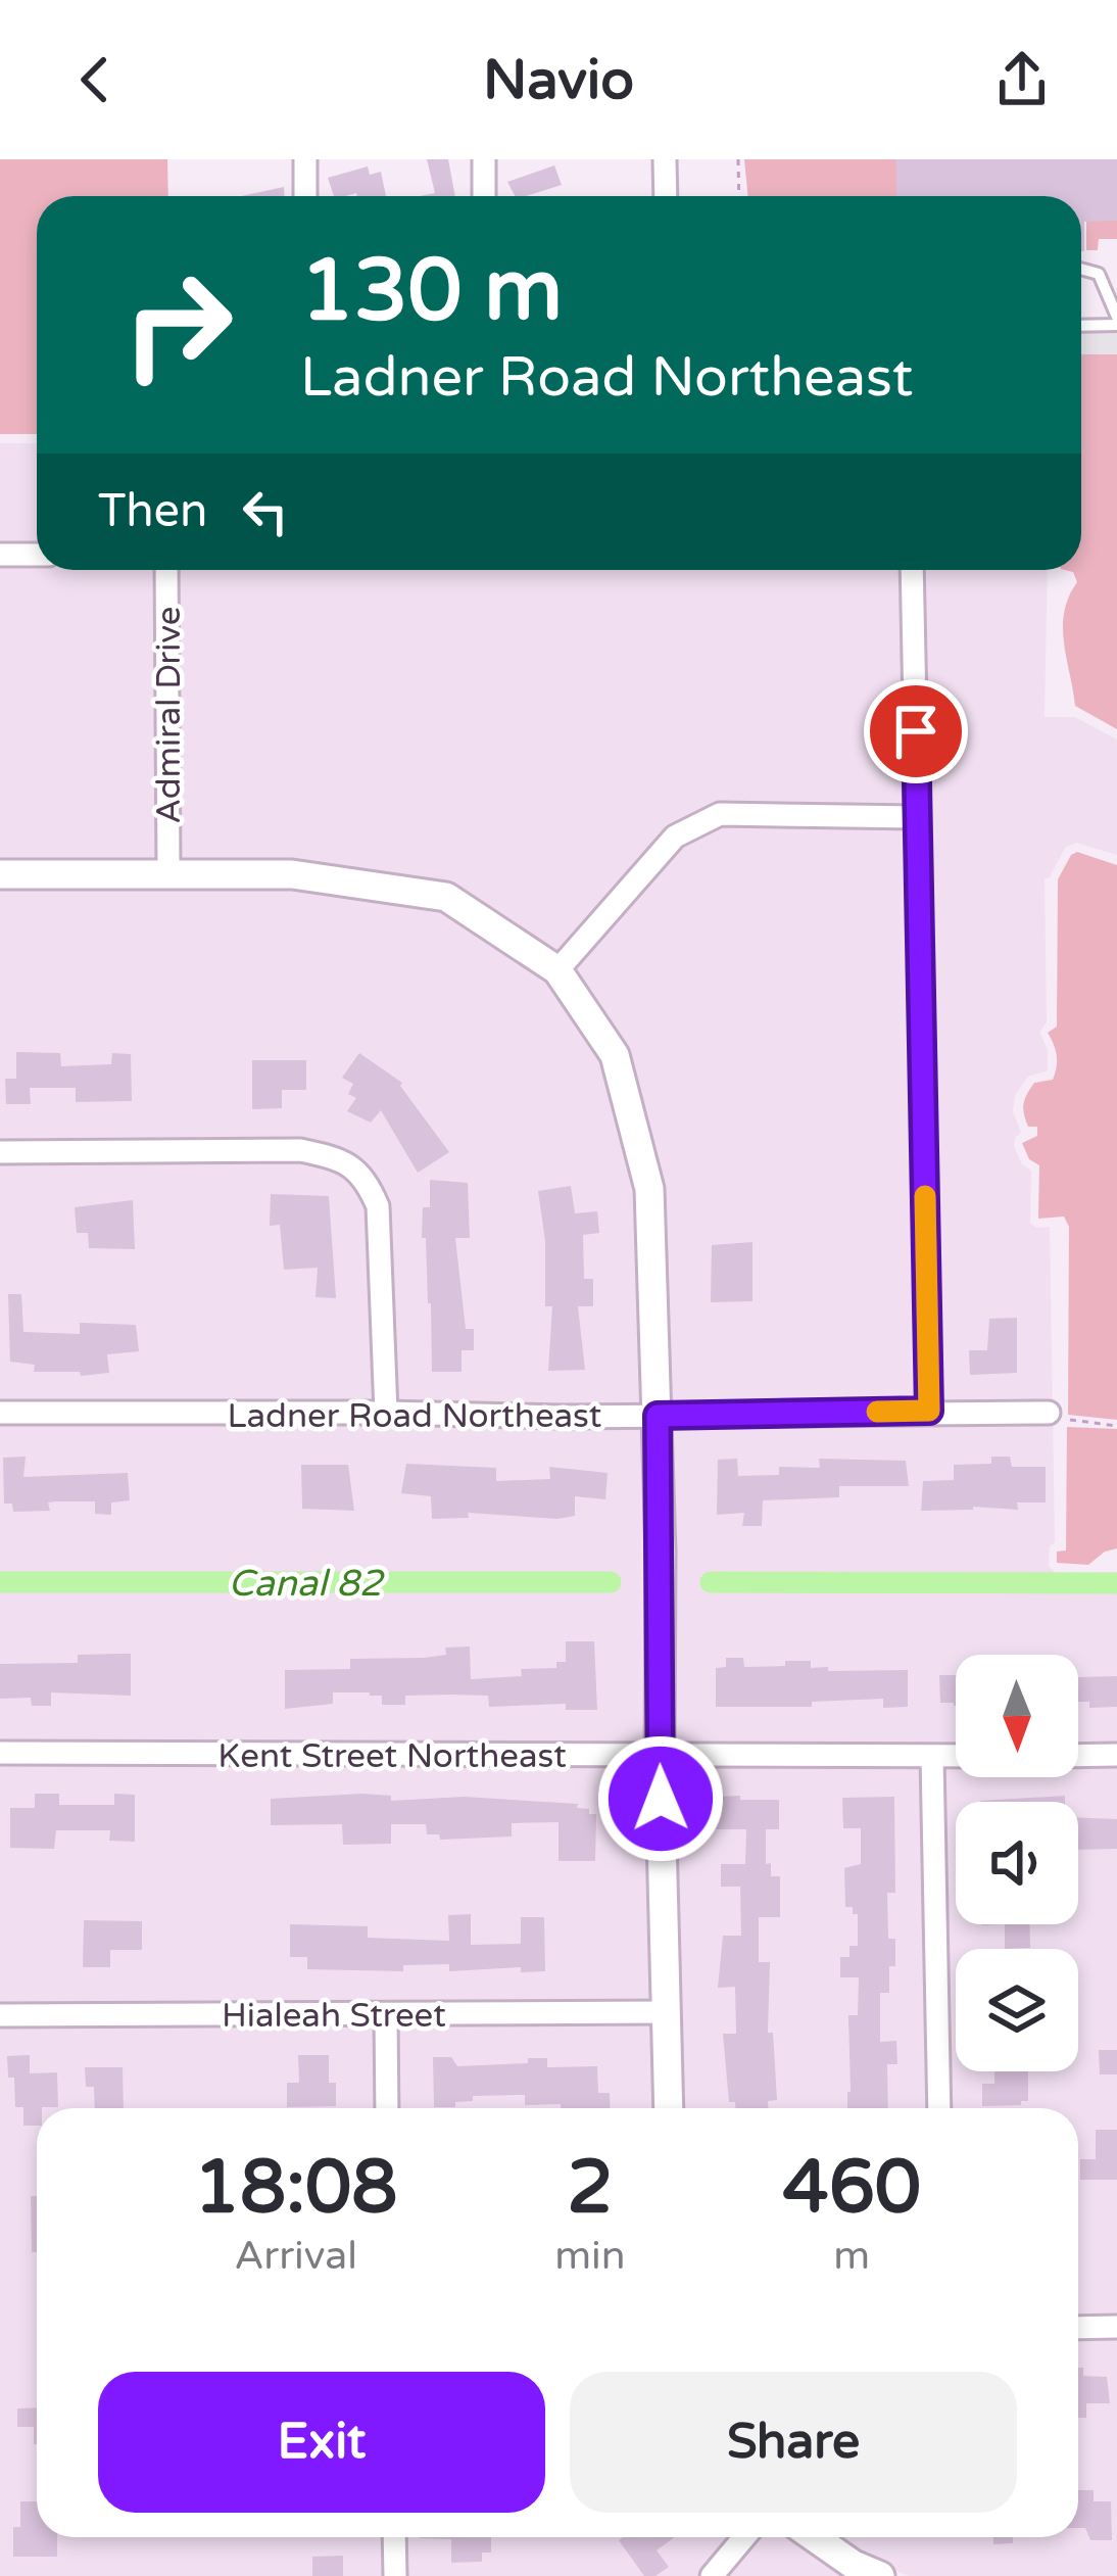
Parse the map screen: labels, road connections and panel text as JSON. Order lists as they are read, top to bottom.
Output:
{
  "streets": {
    "street": [
      "Admiral Drive",
      "Ladner Road Northeast",
      "Kent Street Northeast",
      "Hialeah Street"
    ]
  },
  "water": ["Canal 82"],
  "north": "bottom",
  "page": {
    "header": "Navio",
    "turn": ["130 m", "Ladner Road Northeast"],
    "then": "Then",
    "eta": [
      "18:08",
      "Arrival",
      "2",
      "min",
      "460",
      "m"
    ],
    "buttons": ["Exit", "Share"]
  }
}
